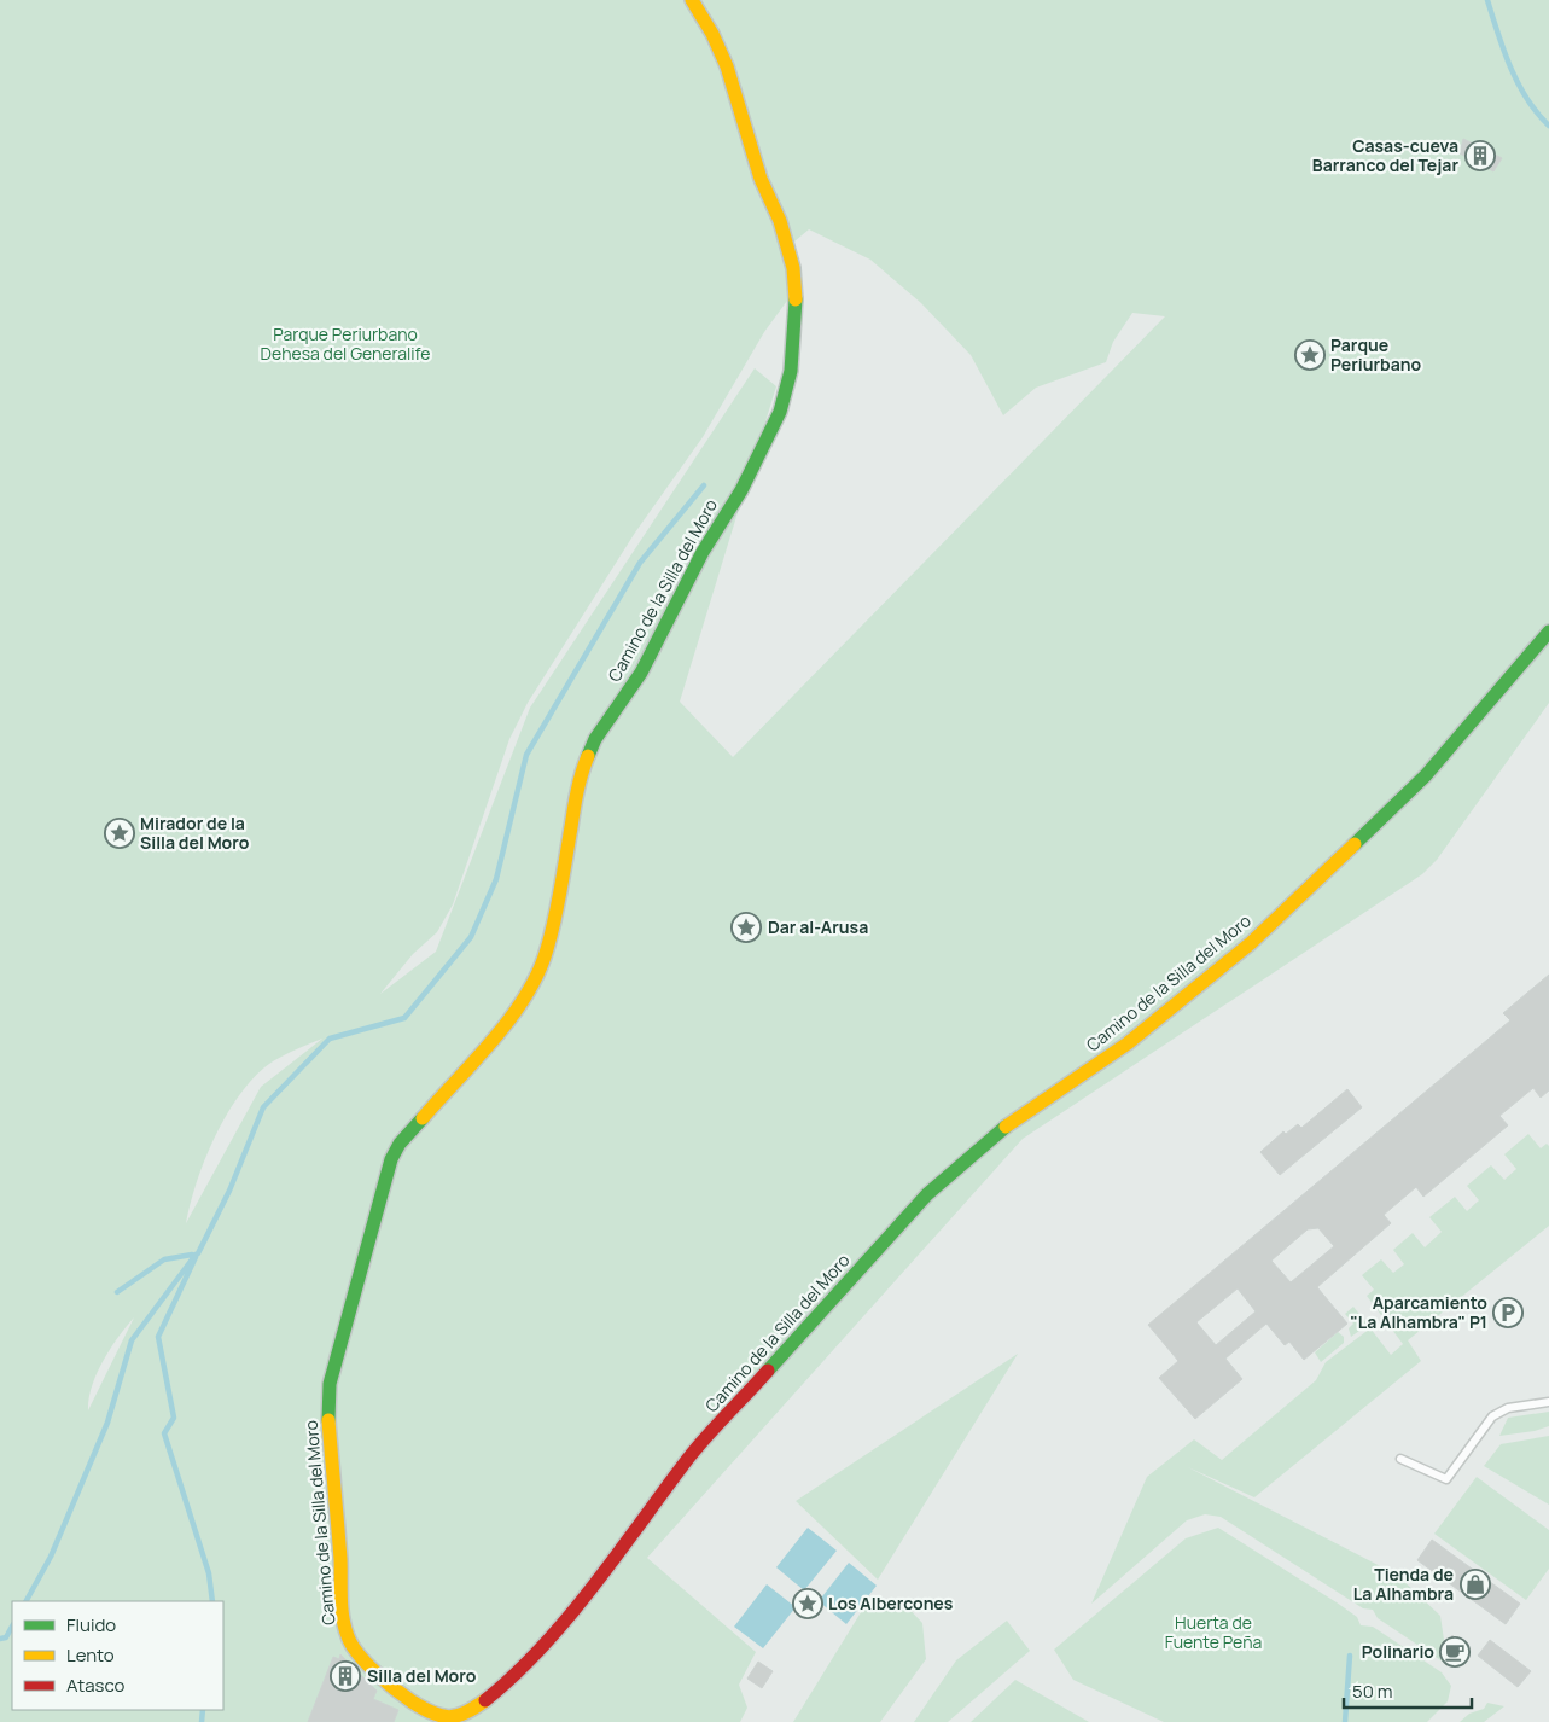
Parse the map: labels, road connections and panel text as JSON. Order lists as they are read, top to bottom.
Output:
{
  "streets": {
    "street": ["Camino de la Silla del Moro"]
  },
  "parks": ["Parque Periurbano Dehesa del Generalife", "Huerta de Fuente Peña"],
  "places": {
    "building": ["Casas-cueva Barranco del Tejar", "Silla del Moro"],
    "place": [
      "Parque Periurbano",
      "Mirador de la Silla del Moro",
      "Dar al-Arusa",
      "Los Albercones"
    ],
    "parking": ["Aparcamiento \"La Alhambra\" P1"],
    "shop": ["Tienda de La Alhambra"],
    "cafe": ["Polinario"]
  },
  "legend": ["Fluido", "Lento", "Atasco"],
  "scale_bar": "50 m"
}
